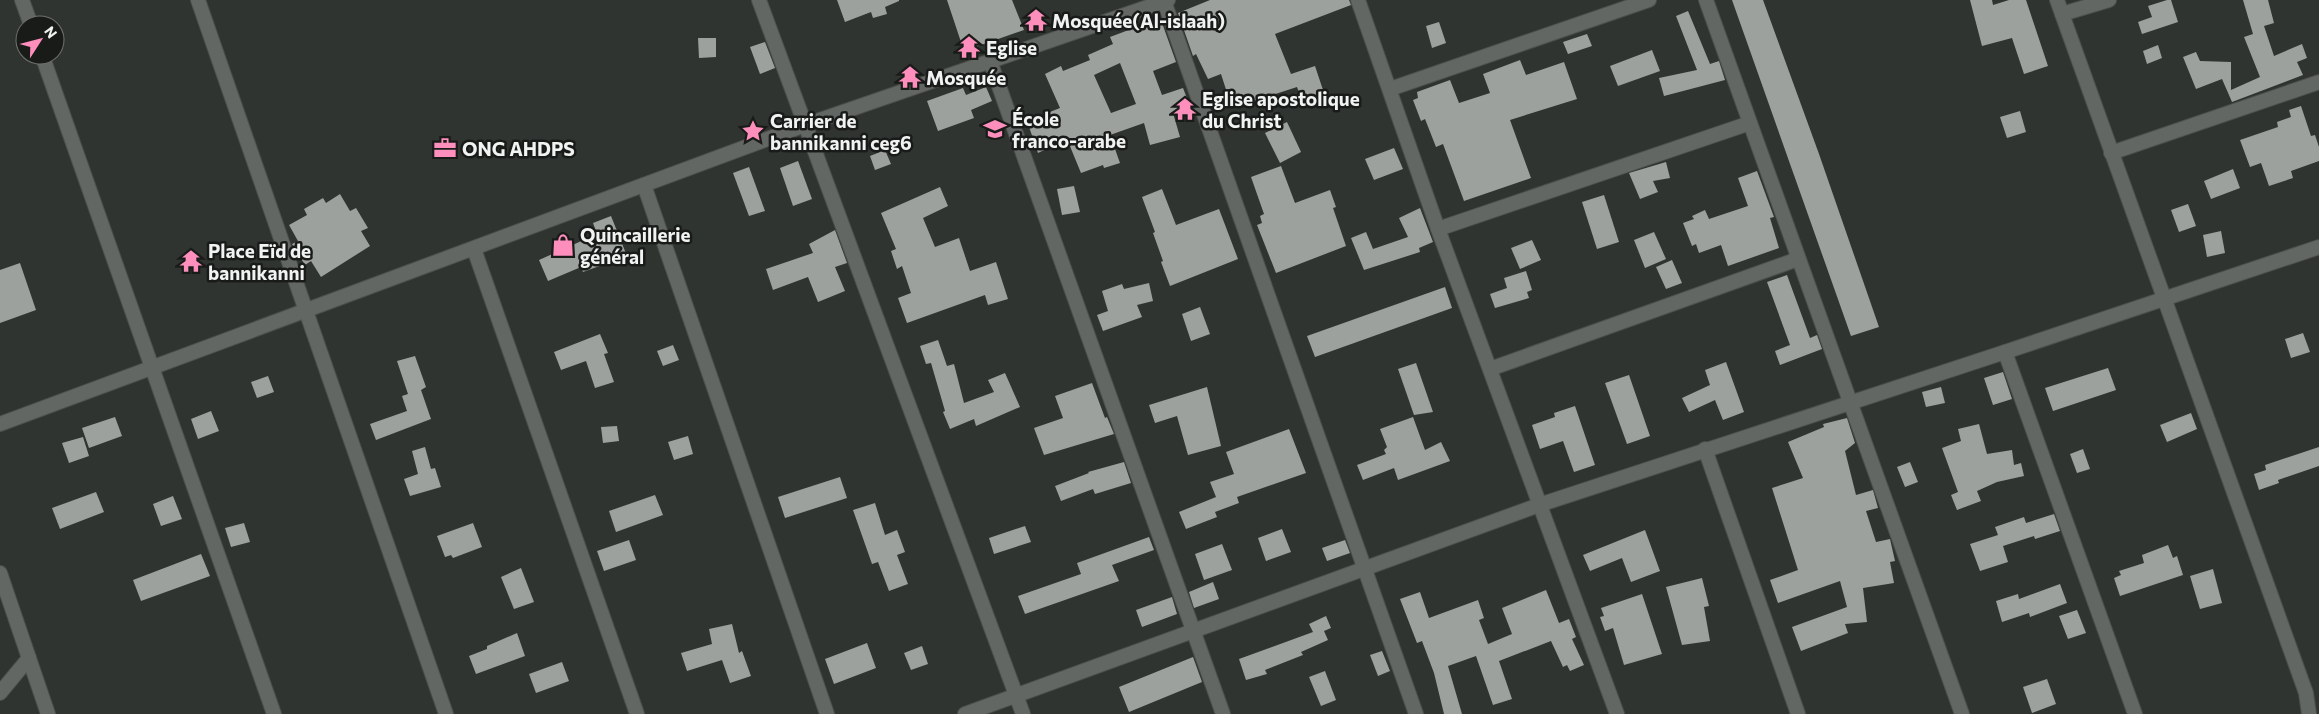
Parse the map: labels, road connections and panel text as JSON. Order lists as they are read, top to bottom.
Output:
{
  "places": {
    "temple": [
      "Mosquée(Al-islaah)",
      "Eglise",
      "Mosquée",
      "Eglise apostolique du Christ",
      "Place Eïd de bannikanni"
    ],
    "school or university": ["École franco-arabe"],
    "place": ["Carrier de bannikanni ceg6"],
    "office": ["ONG AHDPS"],
    "shop": ["Quincaillerie général"]
  },
  "north": "top right"
}
